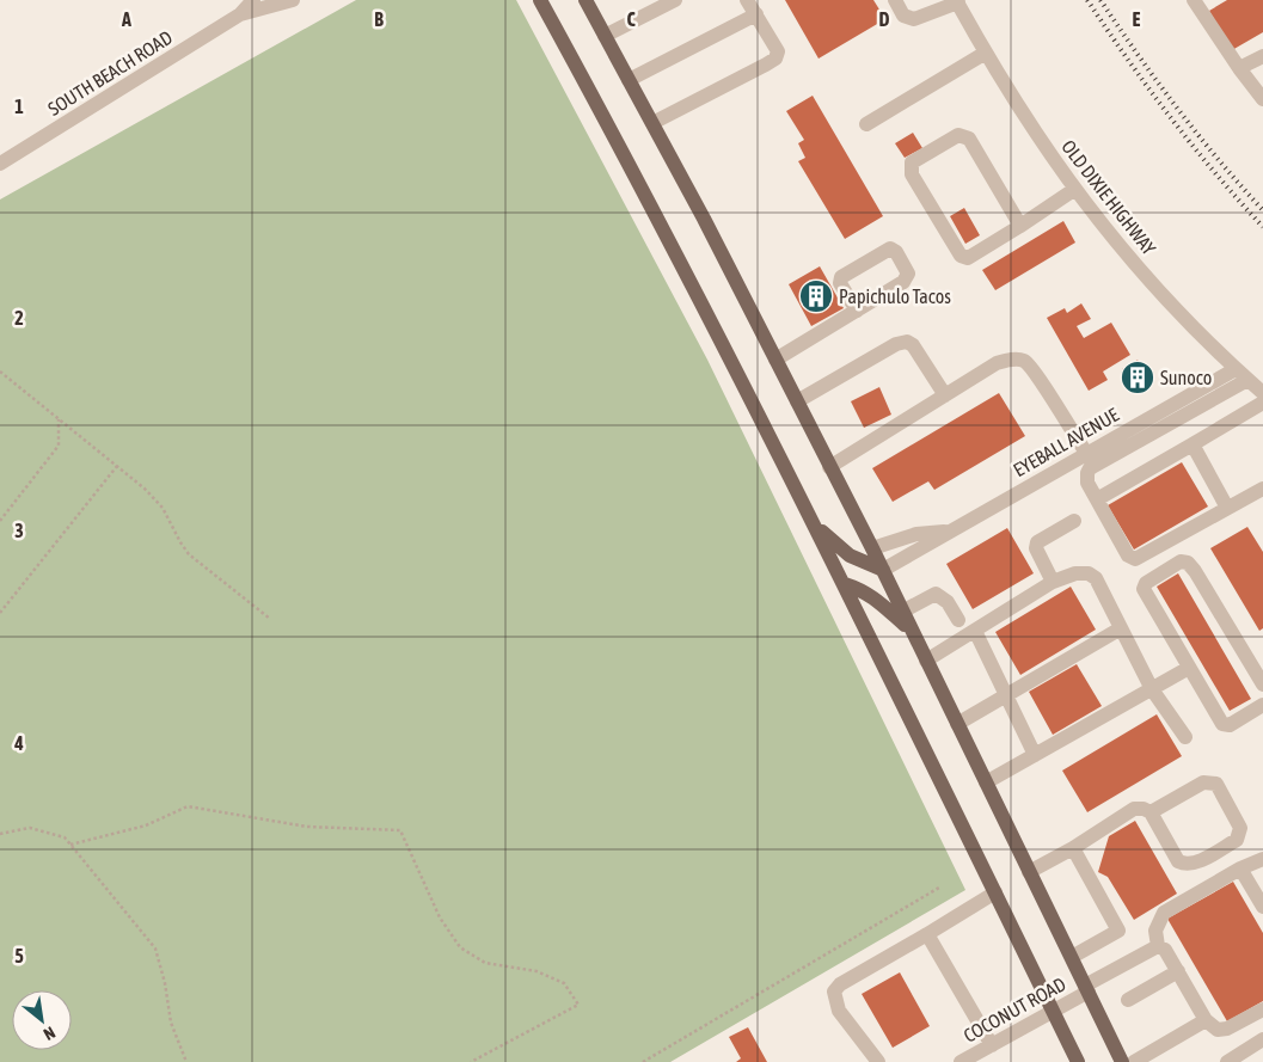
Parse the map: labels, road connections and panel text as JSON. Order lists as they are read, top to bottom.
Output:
{
  "streets": {
    "street": [
      "SOUTH BEACH ROAD",
      "OLD DIXIE HIGHWAY",
      "EYEBALL AVENUE",
      "COCONUT ROAD"
    ]
  },
  "crossings": [
    ["OLD DIXIE HIGHWAY", "EYEBALL AVENUE"]
  ],
  "places": {
    "building": ["Papichulo Tacos", "Sunoco"]
  },
  "north": "bottom right",
  "grid": {
    "columns": [
      "A",
      "B",
      "C",
      "D",
      "E"
    ],
    "rows": [
      "1",
      "2",
      "3",
      "4",
      "5"
    ]
  }
}
